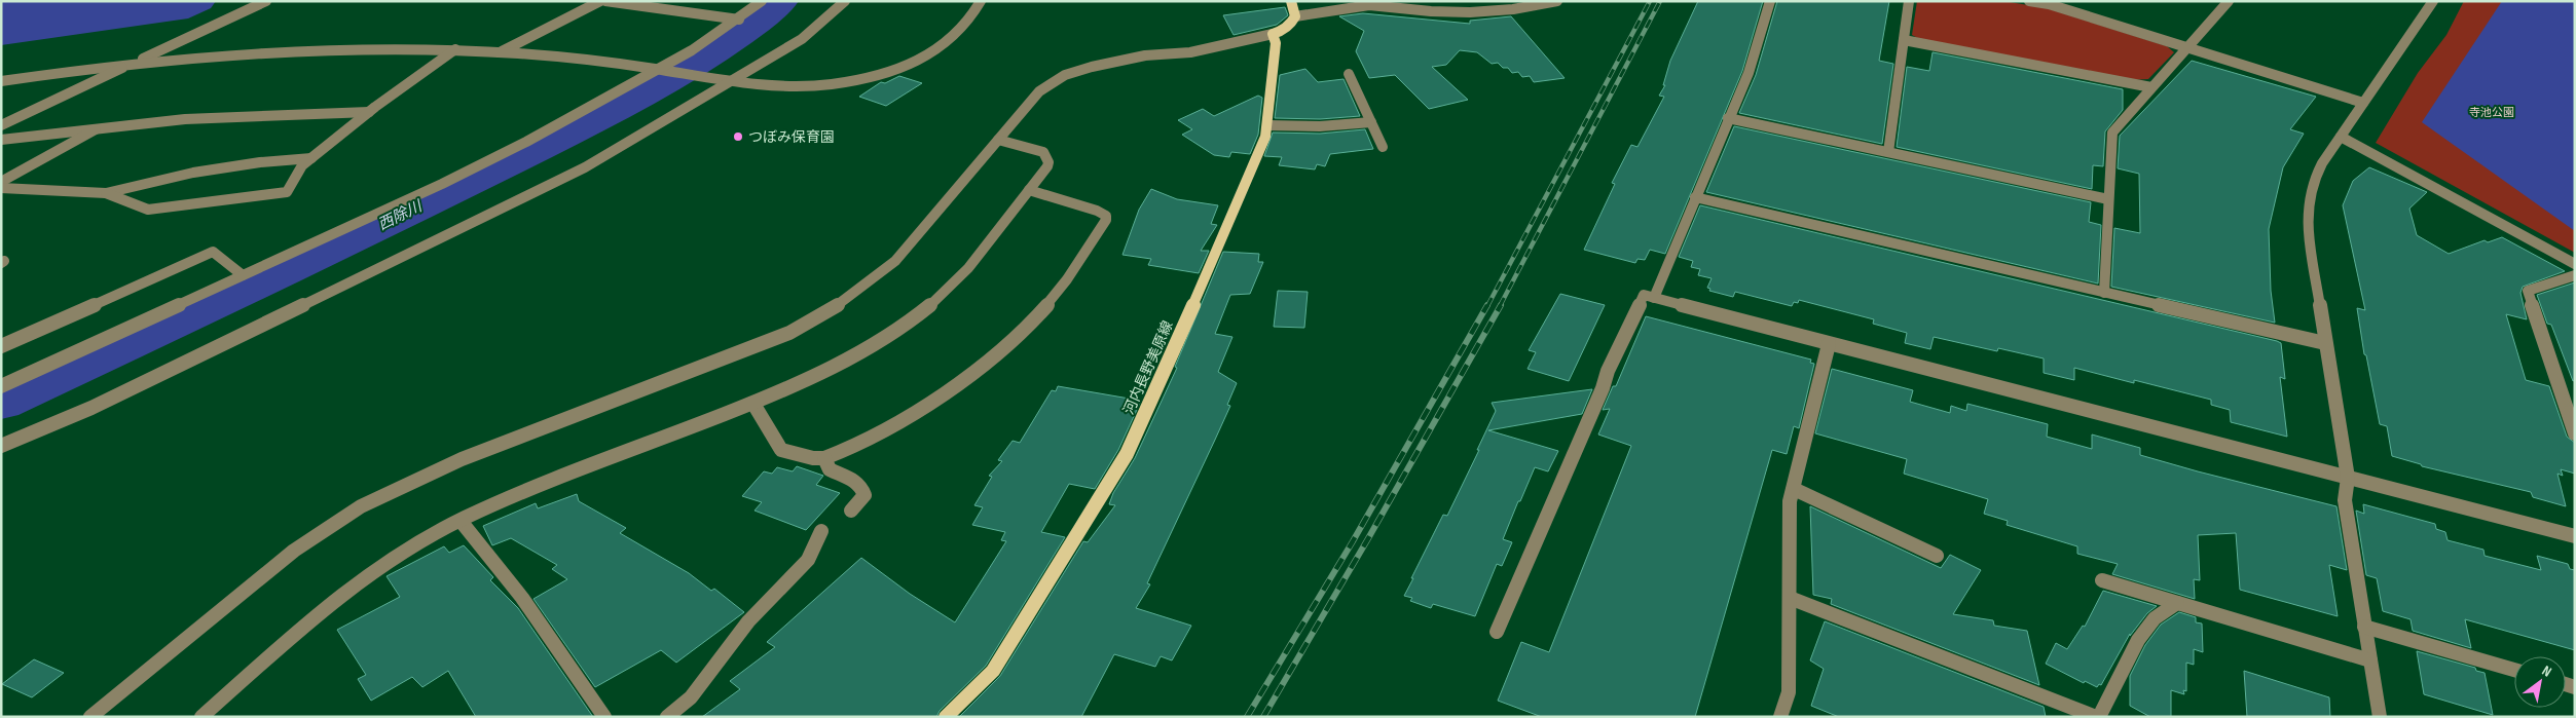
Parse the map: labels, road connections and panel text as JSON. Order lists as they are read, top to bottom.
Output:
{
  "streets": {
    "main road": ["河内長野美原線"]
  },
  "water": ["西除川"],
  "parks": ["寺池公園"],
  "places": ["つぼみ保育園"],
  "north": "top right"
}
